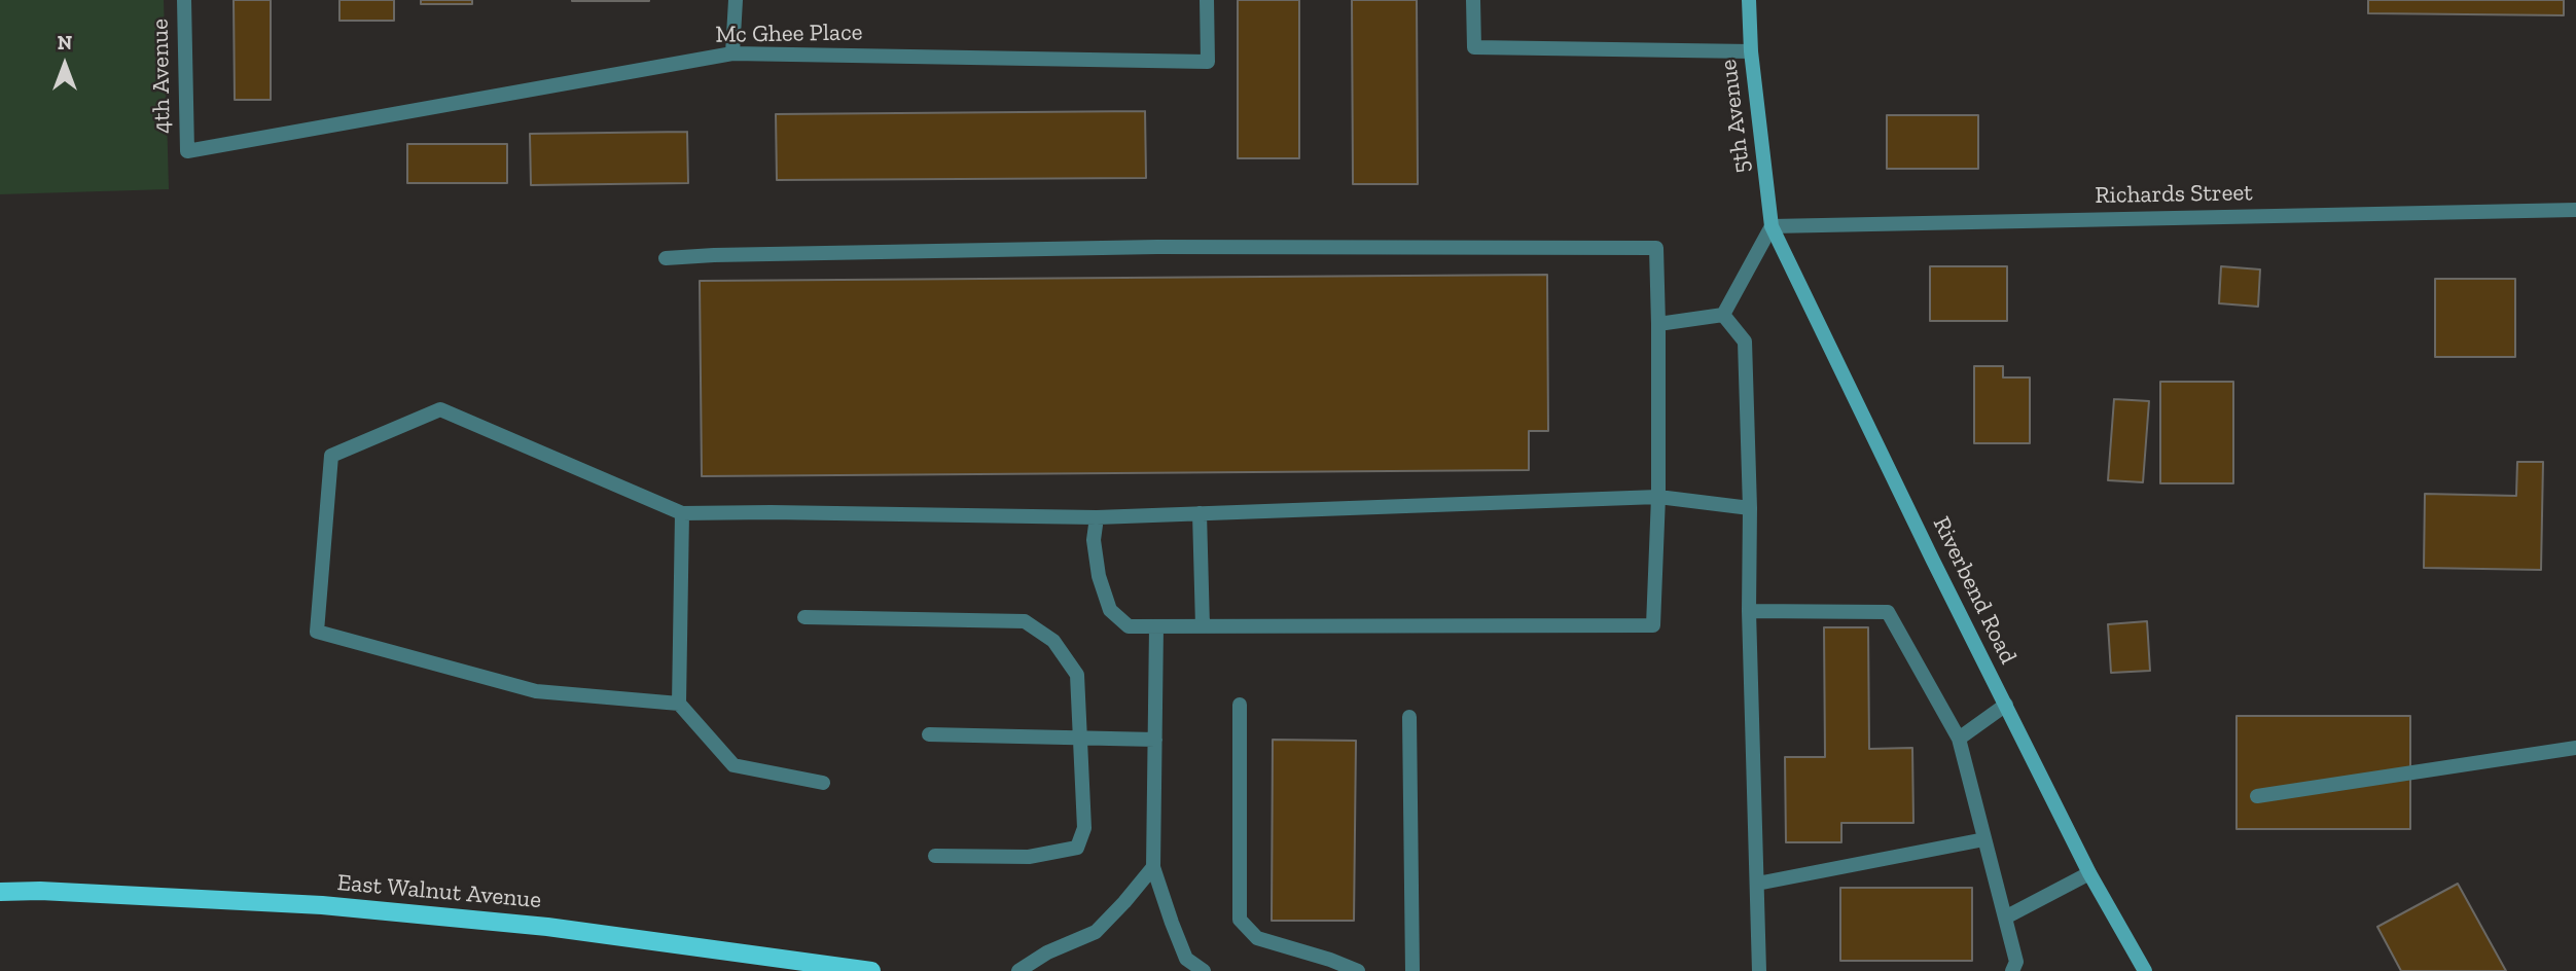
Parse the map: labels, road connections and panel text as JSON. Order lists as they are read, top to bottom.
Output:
{
  "streets": {
    "main road": ["East Walnut Avenue"],
    "street": [
      "Mc Ghee Place",
      "4th Avenue",
      "5th Avenue",
      "Richards Street",
      "Riverbend Road"
    ]
  },
  "crossings": [
    ["Mc Ghee Place", "4th Avenue"],
    ["5th Avenue", "Richards Street"],
    ["5th Avenue", "Riverbend Road"],
    ["Richards Street", "Riverbend Road"]
  ],
  "north": "top"
}
